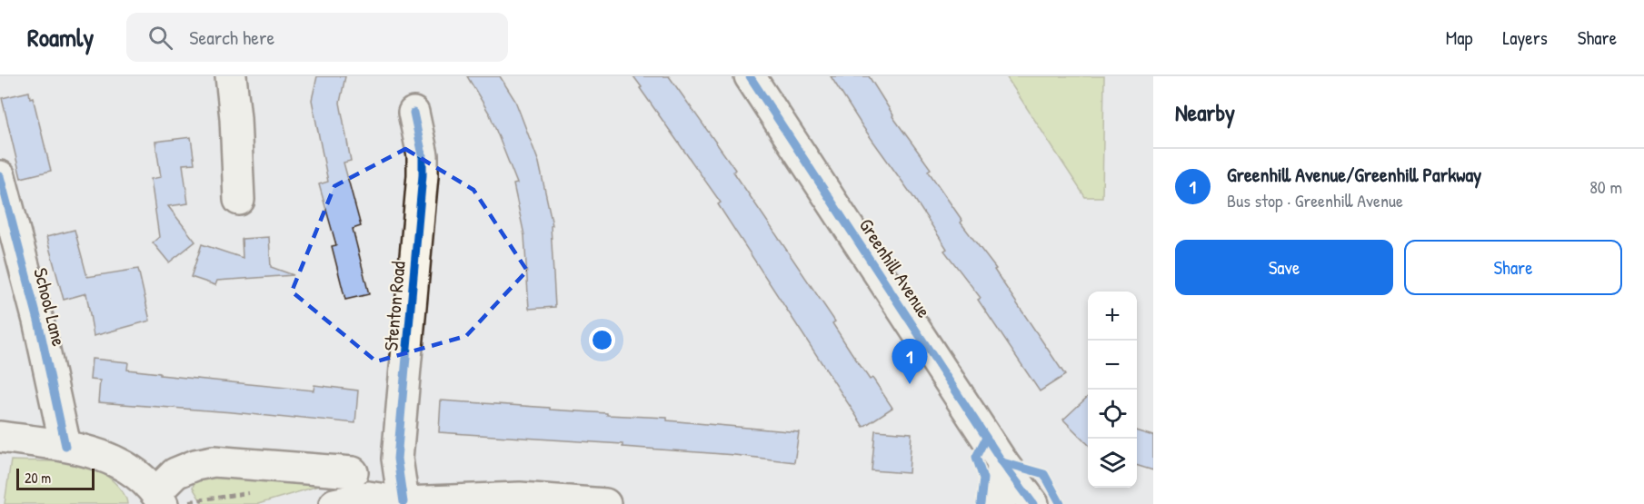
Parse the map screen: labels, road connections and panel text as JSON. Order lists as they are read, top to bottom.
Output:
{
  "streets": {
    "street": ["Greenhill Avenue", "Stenton Road", "School Lane"]
  },
  "scale_bar": "20 m",
  "page": {
    "header": "Roamly",
    "search": "Search here",
    "nav": ["Map", "Layers", "Share"],
    "heading": "Nearby",
    "list": [
      {
        "mark": "1",
        "name": "Greenhill Avenue/Greenhill Parkway",
        "note": "Bus stop · Greenhill Avenue",
        "value": "80 m"
      }
    ],
    "buttons": ["Save", "Share"],
    "map_buttons": ["+", "−"],
    "pins": "1",
    "scale": "20 m"
  }
}
